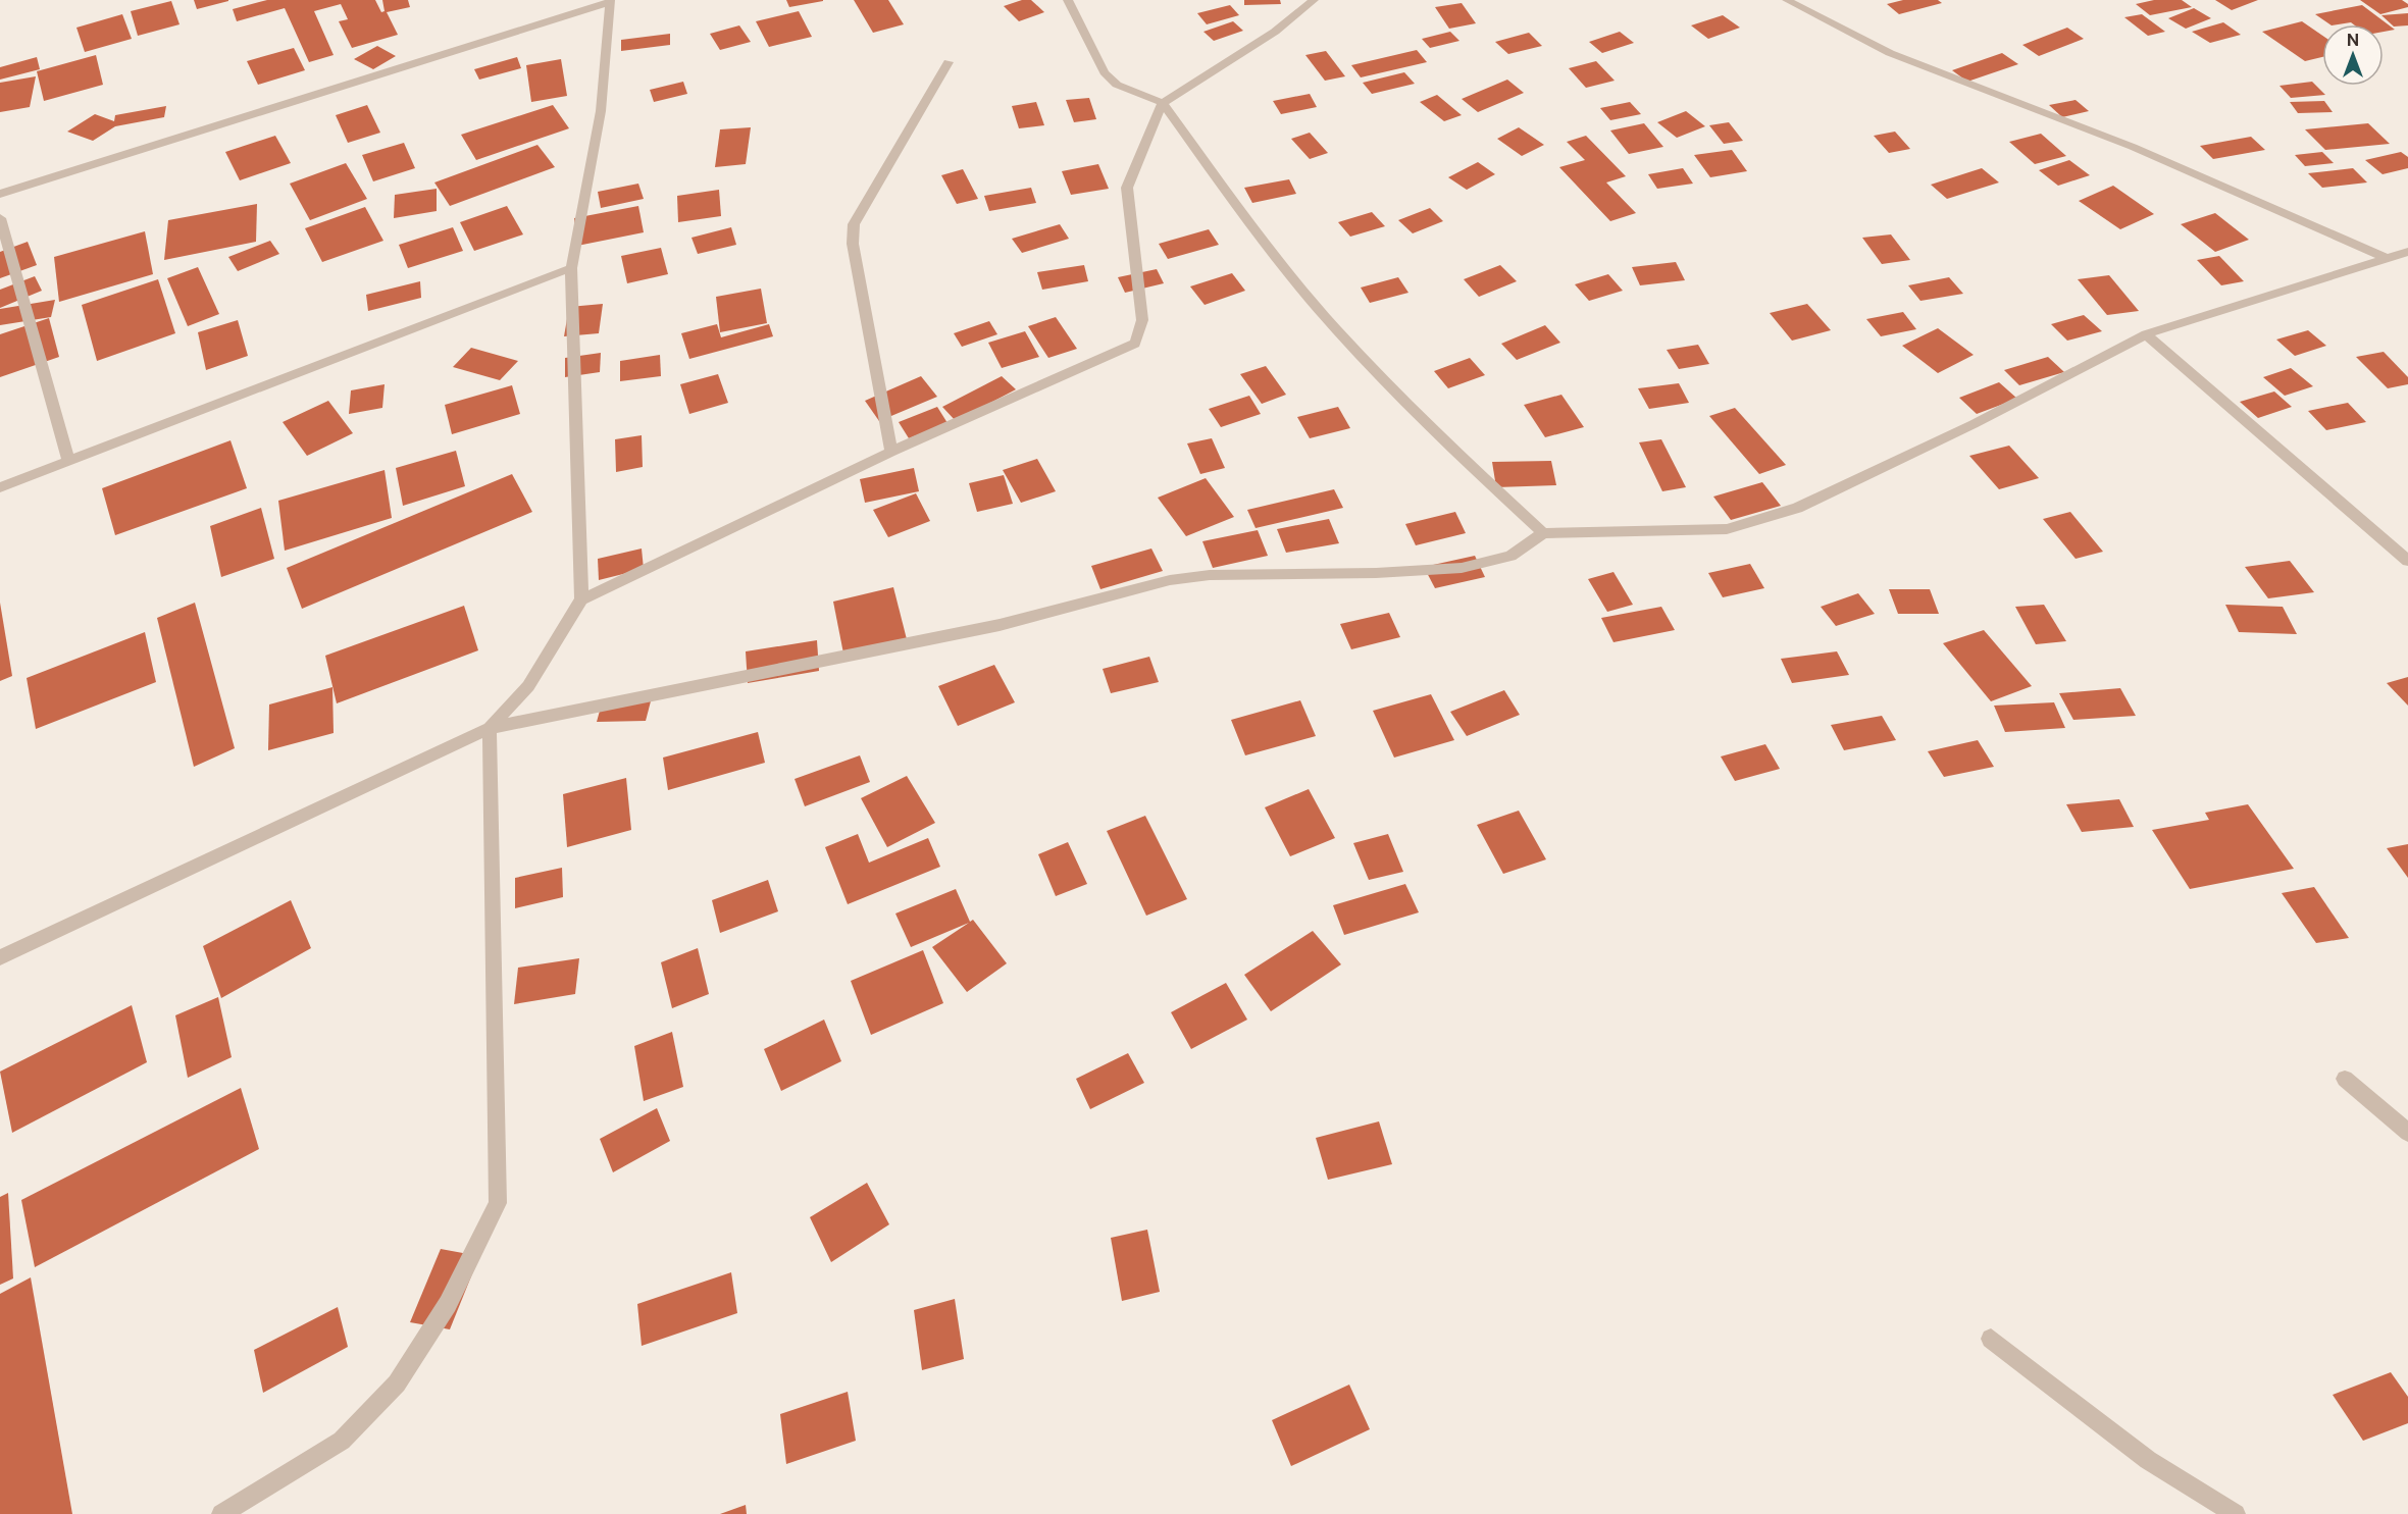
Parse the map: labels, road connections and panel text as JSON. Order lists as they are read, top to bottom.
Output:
{
  "north": "top"
}
